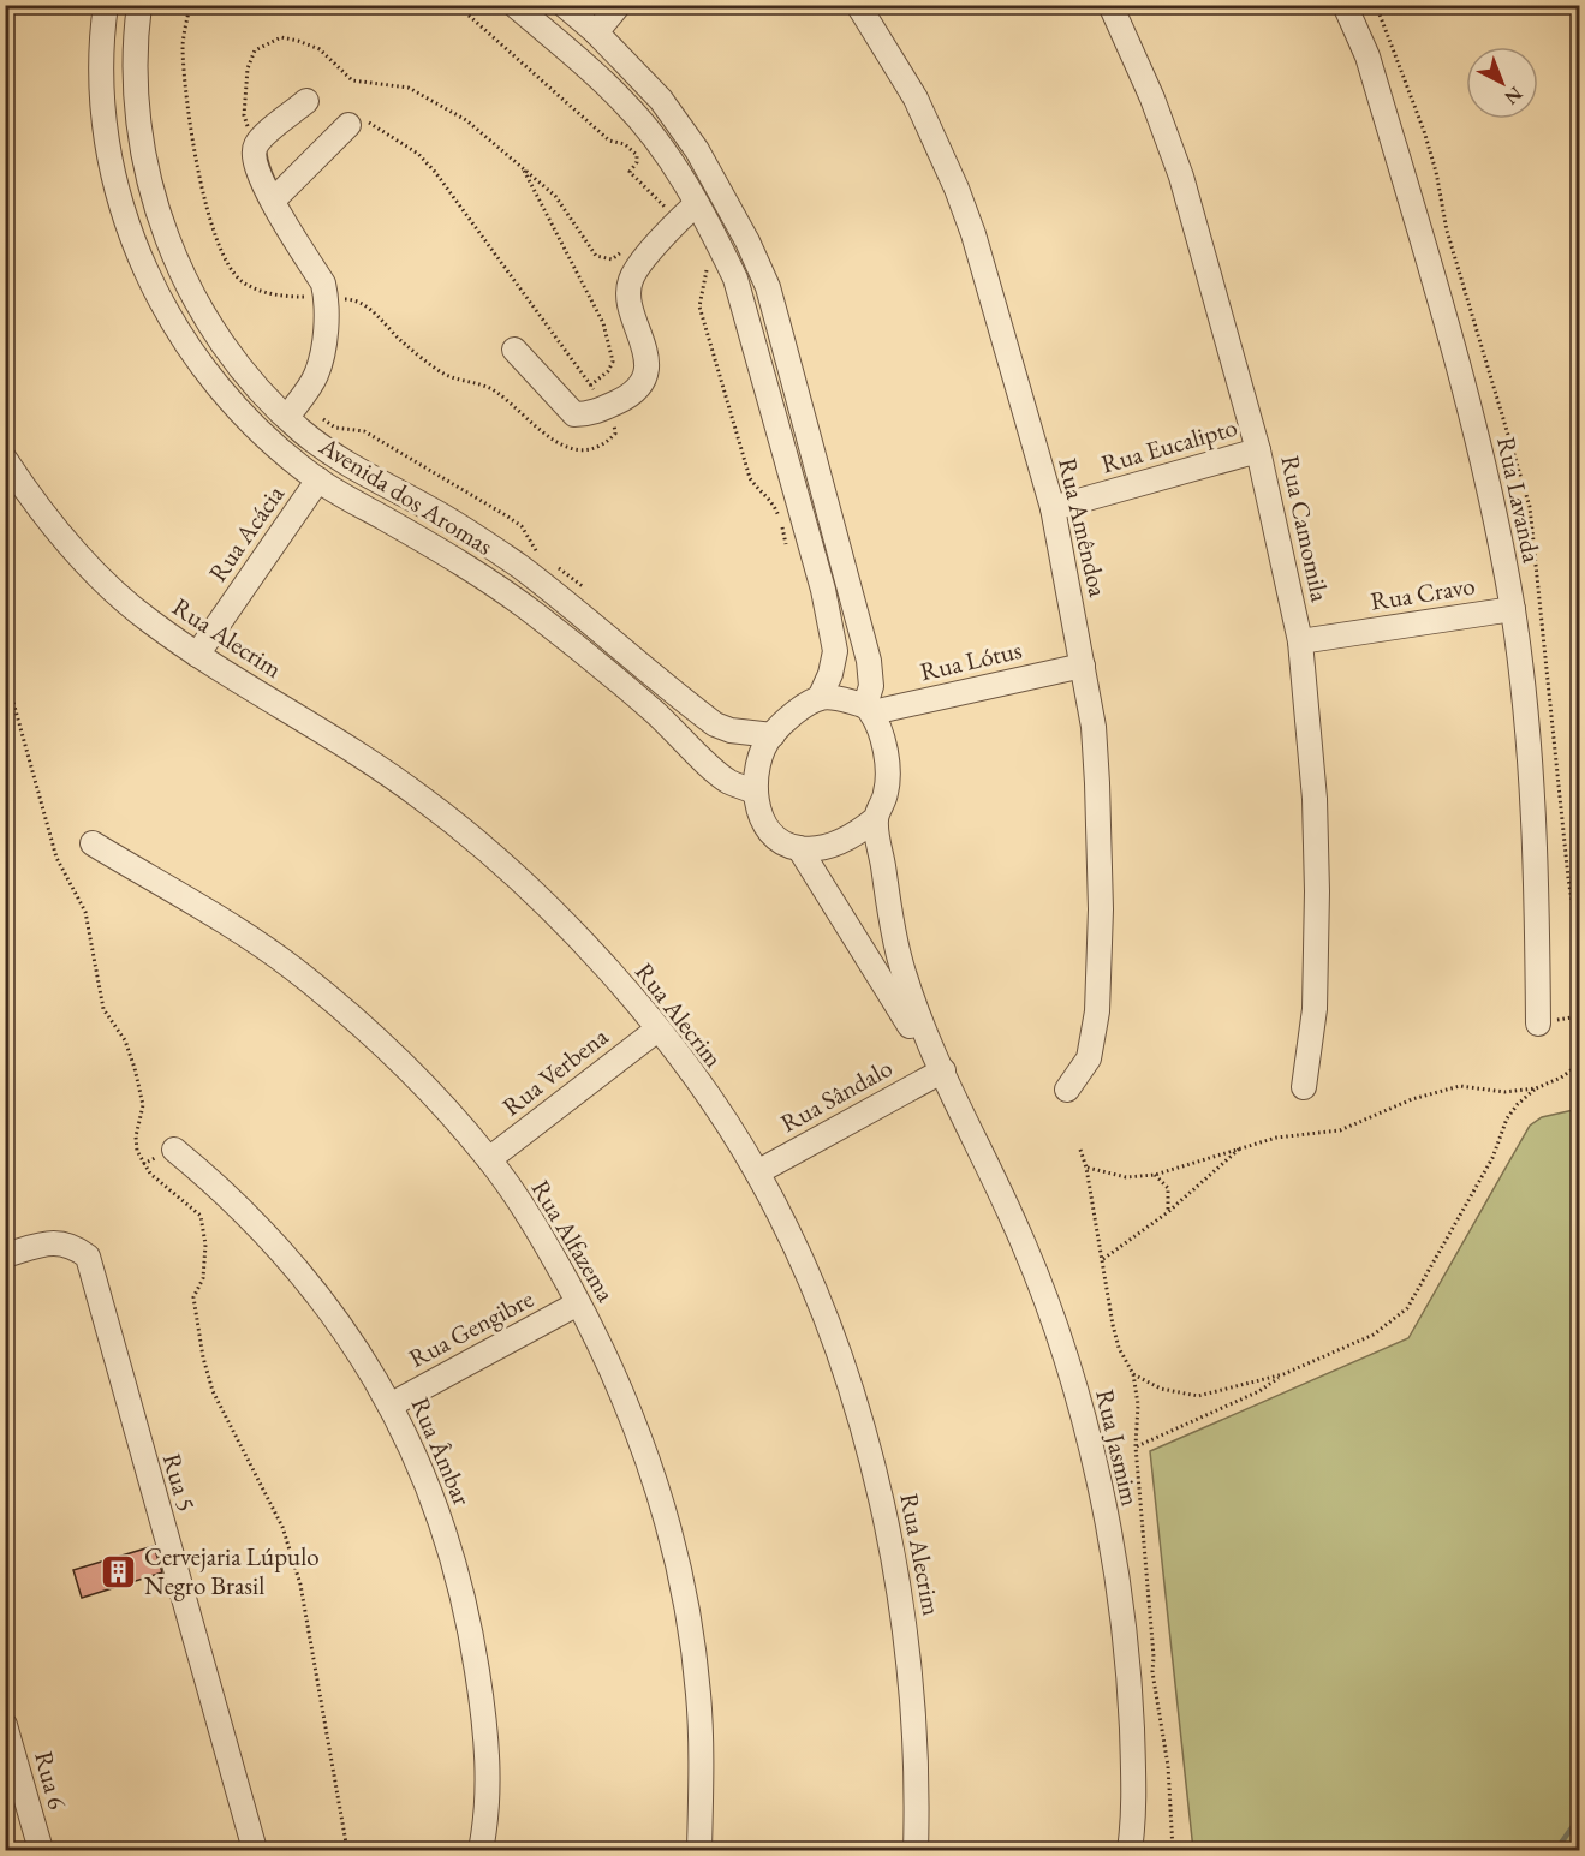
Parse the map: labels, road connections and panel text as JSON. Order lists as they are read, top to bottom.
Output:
{
  "streets": {
    "street": [
      "Rua Eucalipto",
      "Avenida dos Aromas",
      "Rua Lavanda",
      "Rua Amêndoa",
      "Rua Camomila",
      "Rua Acácia",
      "Rua Cravo",
      "Rua Alecrim",
      "Rua Lótus",
      "Rua Verbena",
      "Rua Sândalo",
      "Rua Alfazema",
      "Rua Gengibre",
      "Rua Jasmim",
      "Rua Âmbar",
      "Rua 5",
      "Rua 6"
    ]
  },
  "crossings": [
    ["Rua Eucalipto", "Rua Amêndoa"],
    ["Rua Eucalipto", "Rua Camomila"],
    ["Avenida dos Aromas", "Rua Acácia"],
    ["Avenida dos Aromas", "Rua Lótus"],
    ["Rua Lavanda", "Rua Cravo"],
    ["Rua Amêndoa", "Rua Lótus"],
    ["Rua Camomila", "Rua Cravo"],
    ["Rua Acácia", "Rua Alecrim"],
    ["Rua Alecrim", "Rua Verbena"],
    ["Rua Alecrim", "Rua Sândalo"],
    ["Rua Verbena", "Rua Alfazema"],
    ["Rua Sândalo", "Rua Jasmim"],
    ["Rua Alfazema", "Rua Gengibre"],
    ["Rua Gengibre", "Rua Âmbar"]
  ],
  "places": {
    "building": ["Cervejaria Lúpulo Negro Brasil"]
  },
  "north": "bottom right"
}
